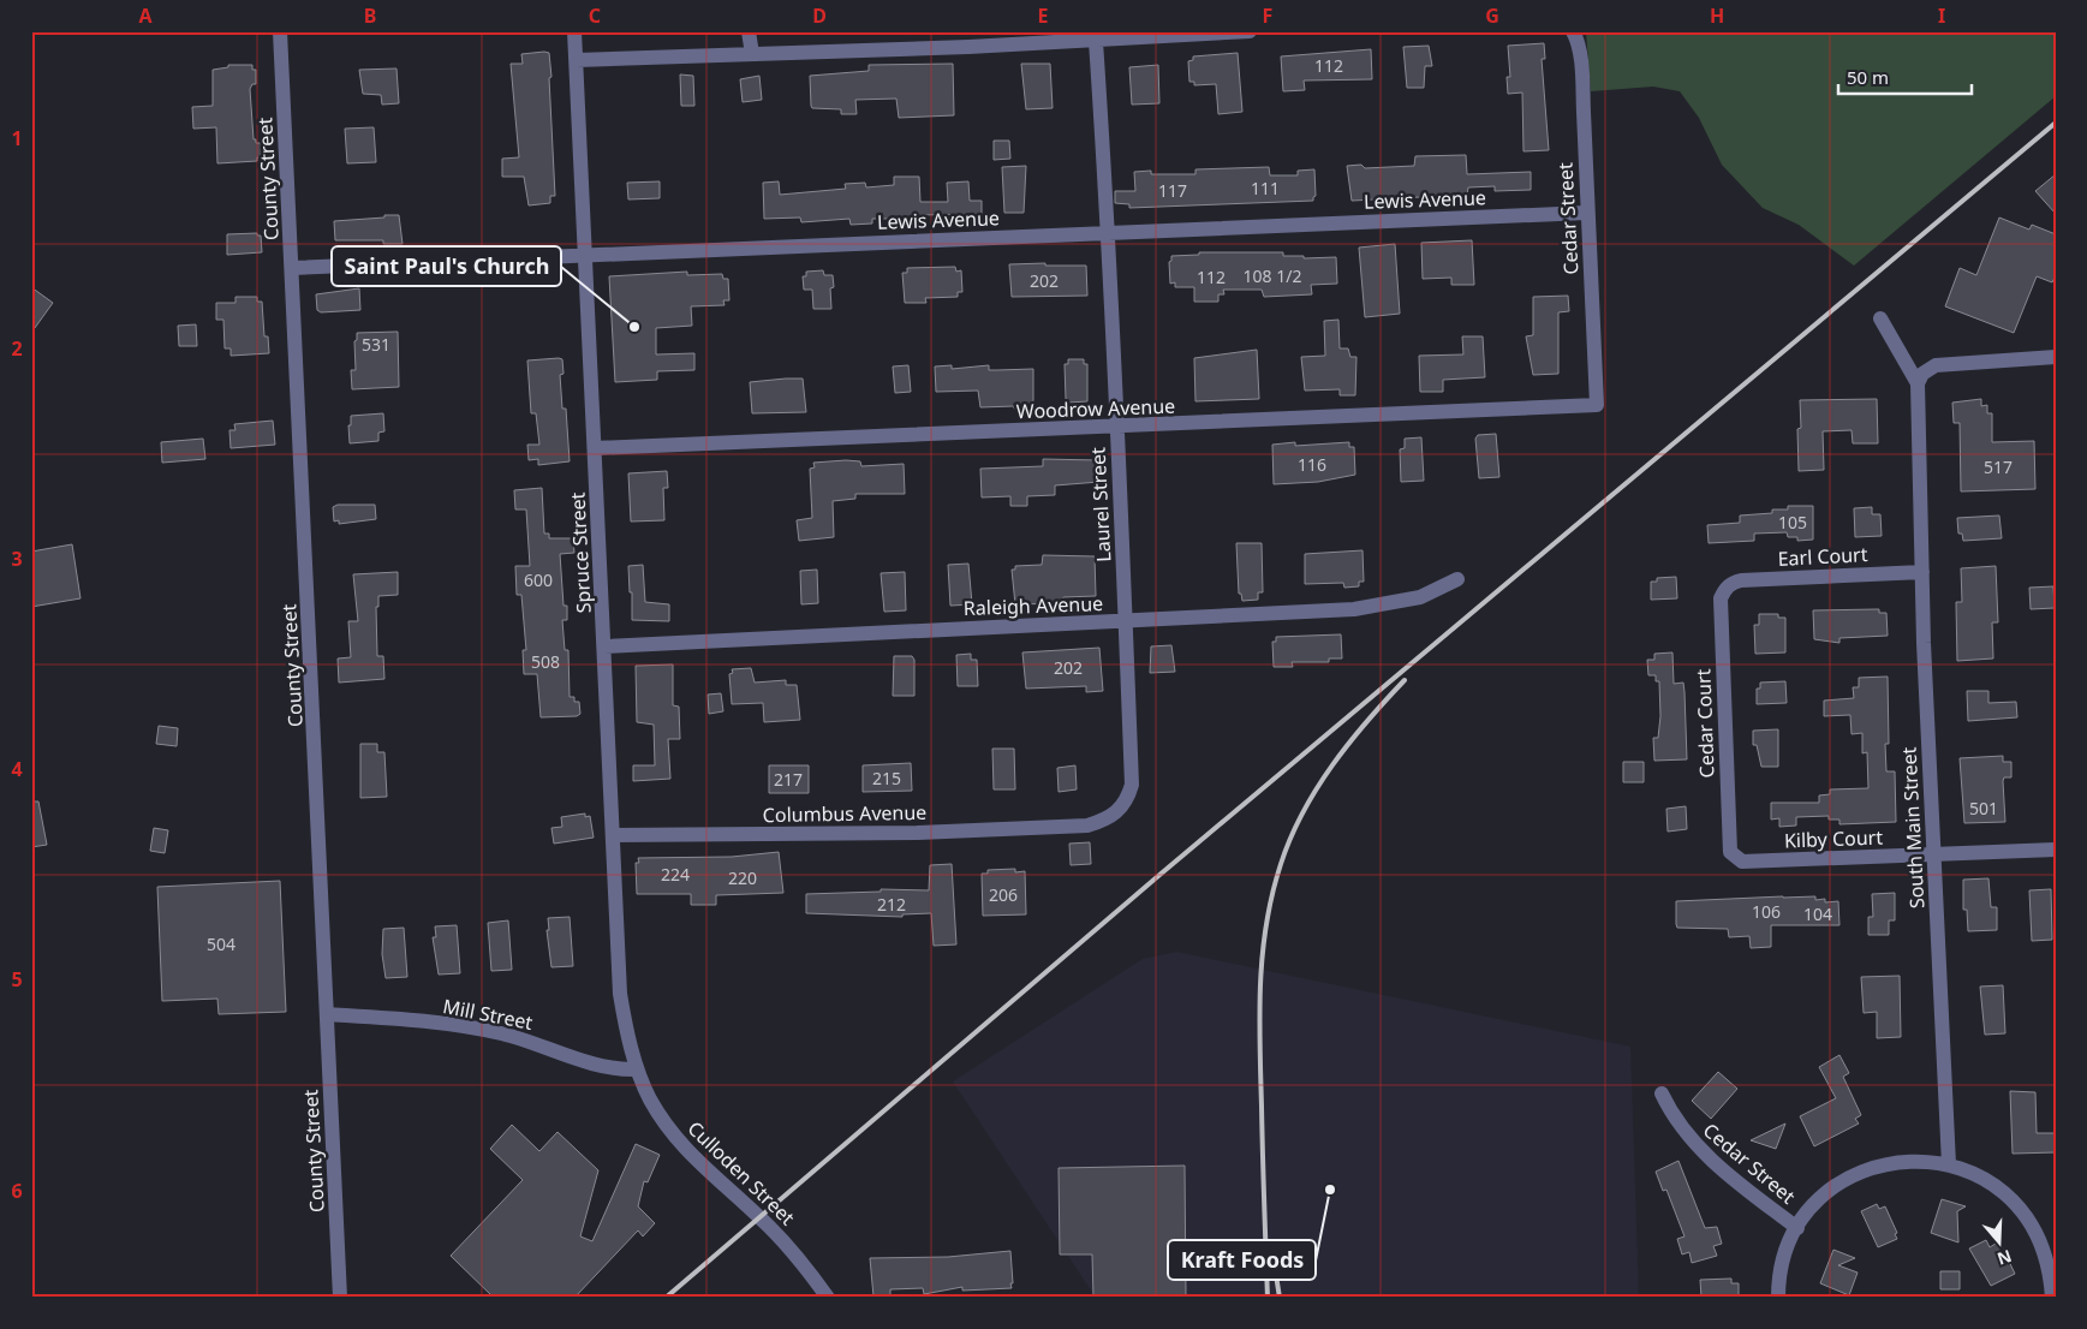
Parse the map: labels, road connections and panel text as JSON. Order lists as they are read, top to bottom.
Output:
{
  "streets": {
    "street": [
      "County Street",
      "Lewis Avenue",
      "Cedar Street",
      "Woodrow Avenue",
      "Laurel Street",
      "Spruce Street",
      "Earl Court",
      "Raleigh Avenue",
      "Cedar Court",
      "Columbus Avenue",
      "South Main Street",
      "Kilby Court",
      "Mill Street",
      "Culloden Street"
    ]
  },
  "crossings": [
    ["County Street", "Lewis Avenue"],
    ["County Street", "Mill Street"],
    ["Lewis Avenue", "Cedar Street"],
    ["Lewis Avenue", "Laurel Street"],
    ["Lewis Avenue", "Spruce Street"],
    ["Cedar Street", "Woodrow Avenue"],
    ["Cedar Street", "South Main Street"],
    ["Woodrow Avenue", "Laurel Street"],
    ["Woodrow Avenue", "Spruce Street"],
    ["Laurel Street", "Raleigh Avenue"],
    ["Laurel Street", "Columbus Avenue"],
    ["Spruce Street", "Raleigh Avenue"],
    ["Spruce Street", "Columbus Avenue"],
    ["Spruce Street", "Mill Street"],
    ["Spruce Street", "Culloden Street"],
    ["Earl Court", "Cedar Court"],
    ["Earl Court", "South Main Street"],
    ["Cedar Court", "Kilby Court"],
    ["South Main Street", "Kilby Court"],
    ["Mill Street", "Culloden Street"]
  ],
  "places": ["Saint Paul's Church", "Kraft Foods"],
  "house_numbers": [
    "112",
    "111",
    "117",
    "108 1/2",
    "112",
    "202",
    "531",
    "116",
    "517",
    "105",
    "600",
    "508",
    "202",
    "215",
    "217",
    "501",
    "224",
    "220",
    "206",
    "212",
    "106",
    "104",
    "504"
  ],
  "scale_bar": "50 m",
  "north": "bottom",
  "grid": {
    "columns": [
      "A",
      "B",
      "C",
      "D",
      "E",
      "F",
      "G",
      "H",
      "I"
    ],
    "rows": [
      "1",
      "2",
      "3",
      "4",
      "5",
      "6"
    ]
  }
}
